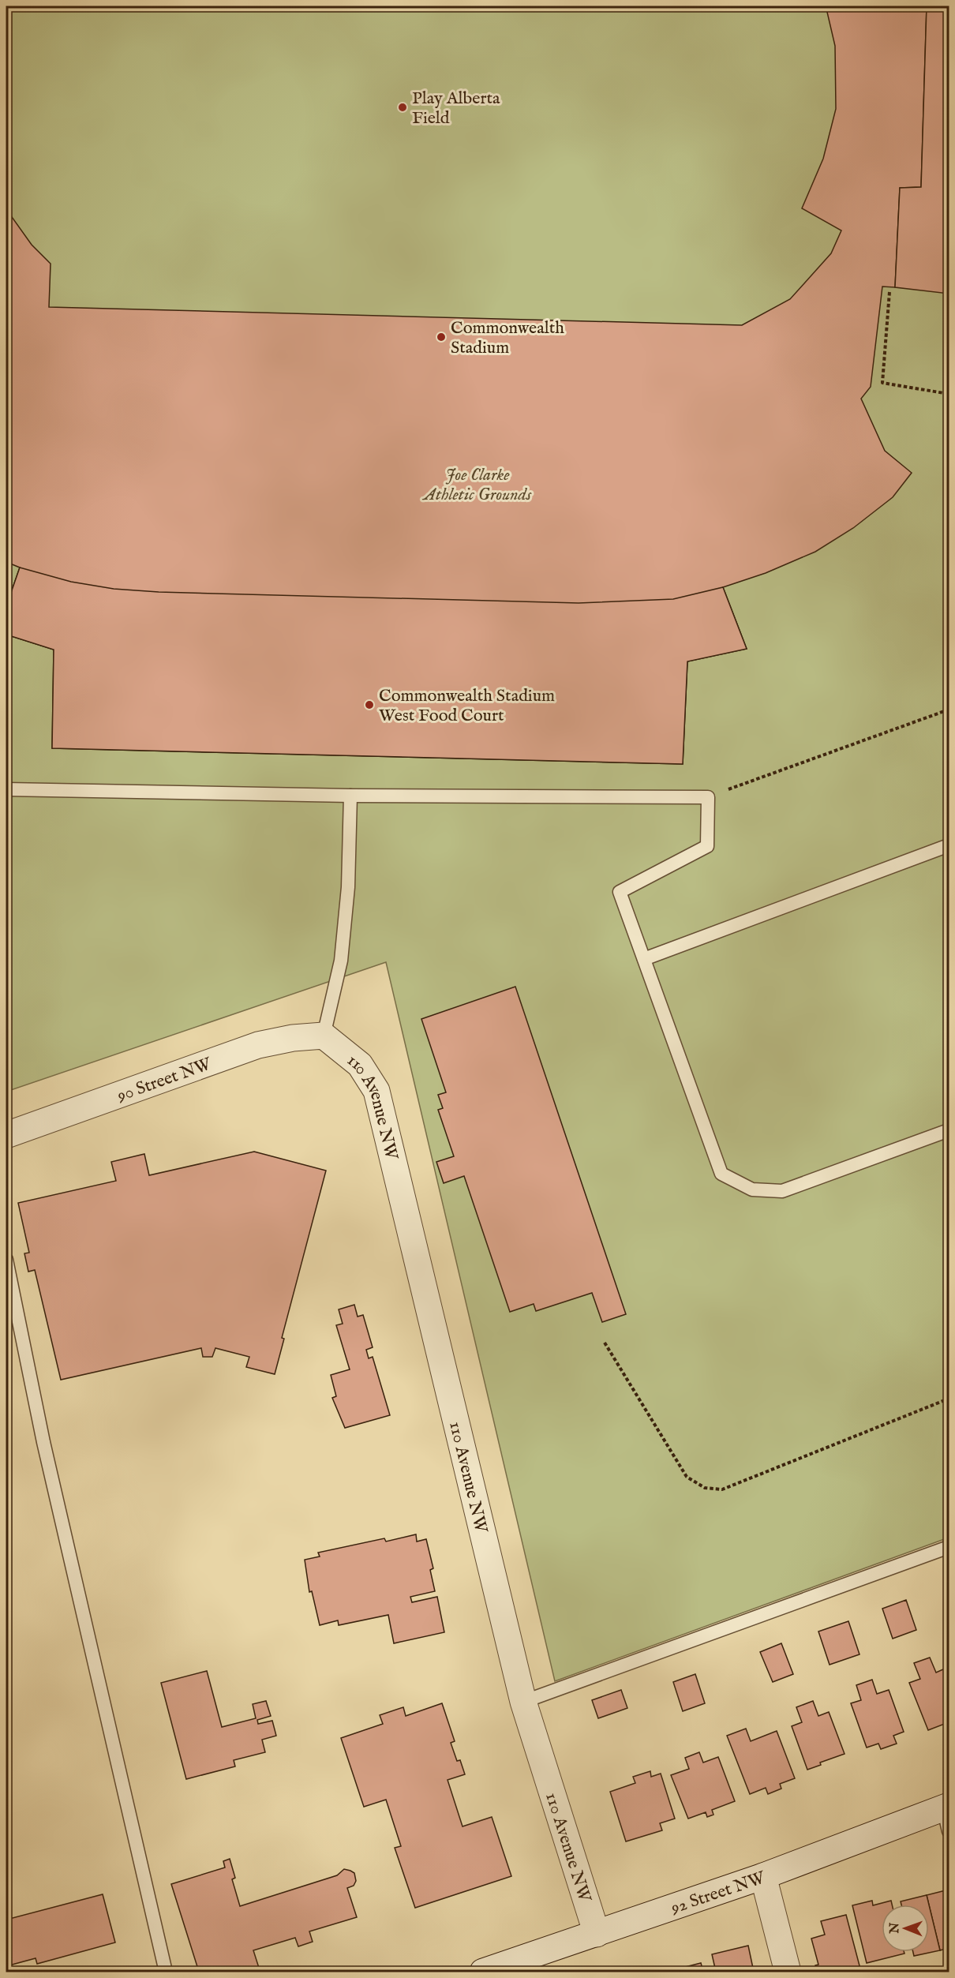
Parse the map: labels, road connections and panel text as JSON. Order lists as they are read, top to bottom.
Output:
{
  "streets": {
    "street": ["90 Street NW", "110 Avenue NW", "92 Street NW"]
  },
  "crossings": [
    ["90 Street NW", "110 Avenue NW"],
    ["110 Avenue NW", "92 Street NW"]
  ],
  "parks": ["Joe Clarke Athletic Grounds"],
  "places": ["Play Alberta Field", "Commonwealth Stadium", "Commonwealth Stadium West Food Court"],
  "north": "left"
}
